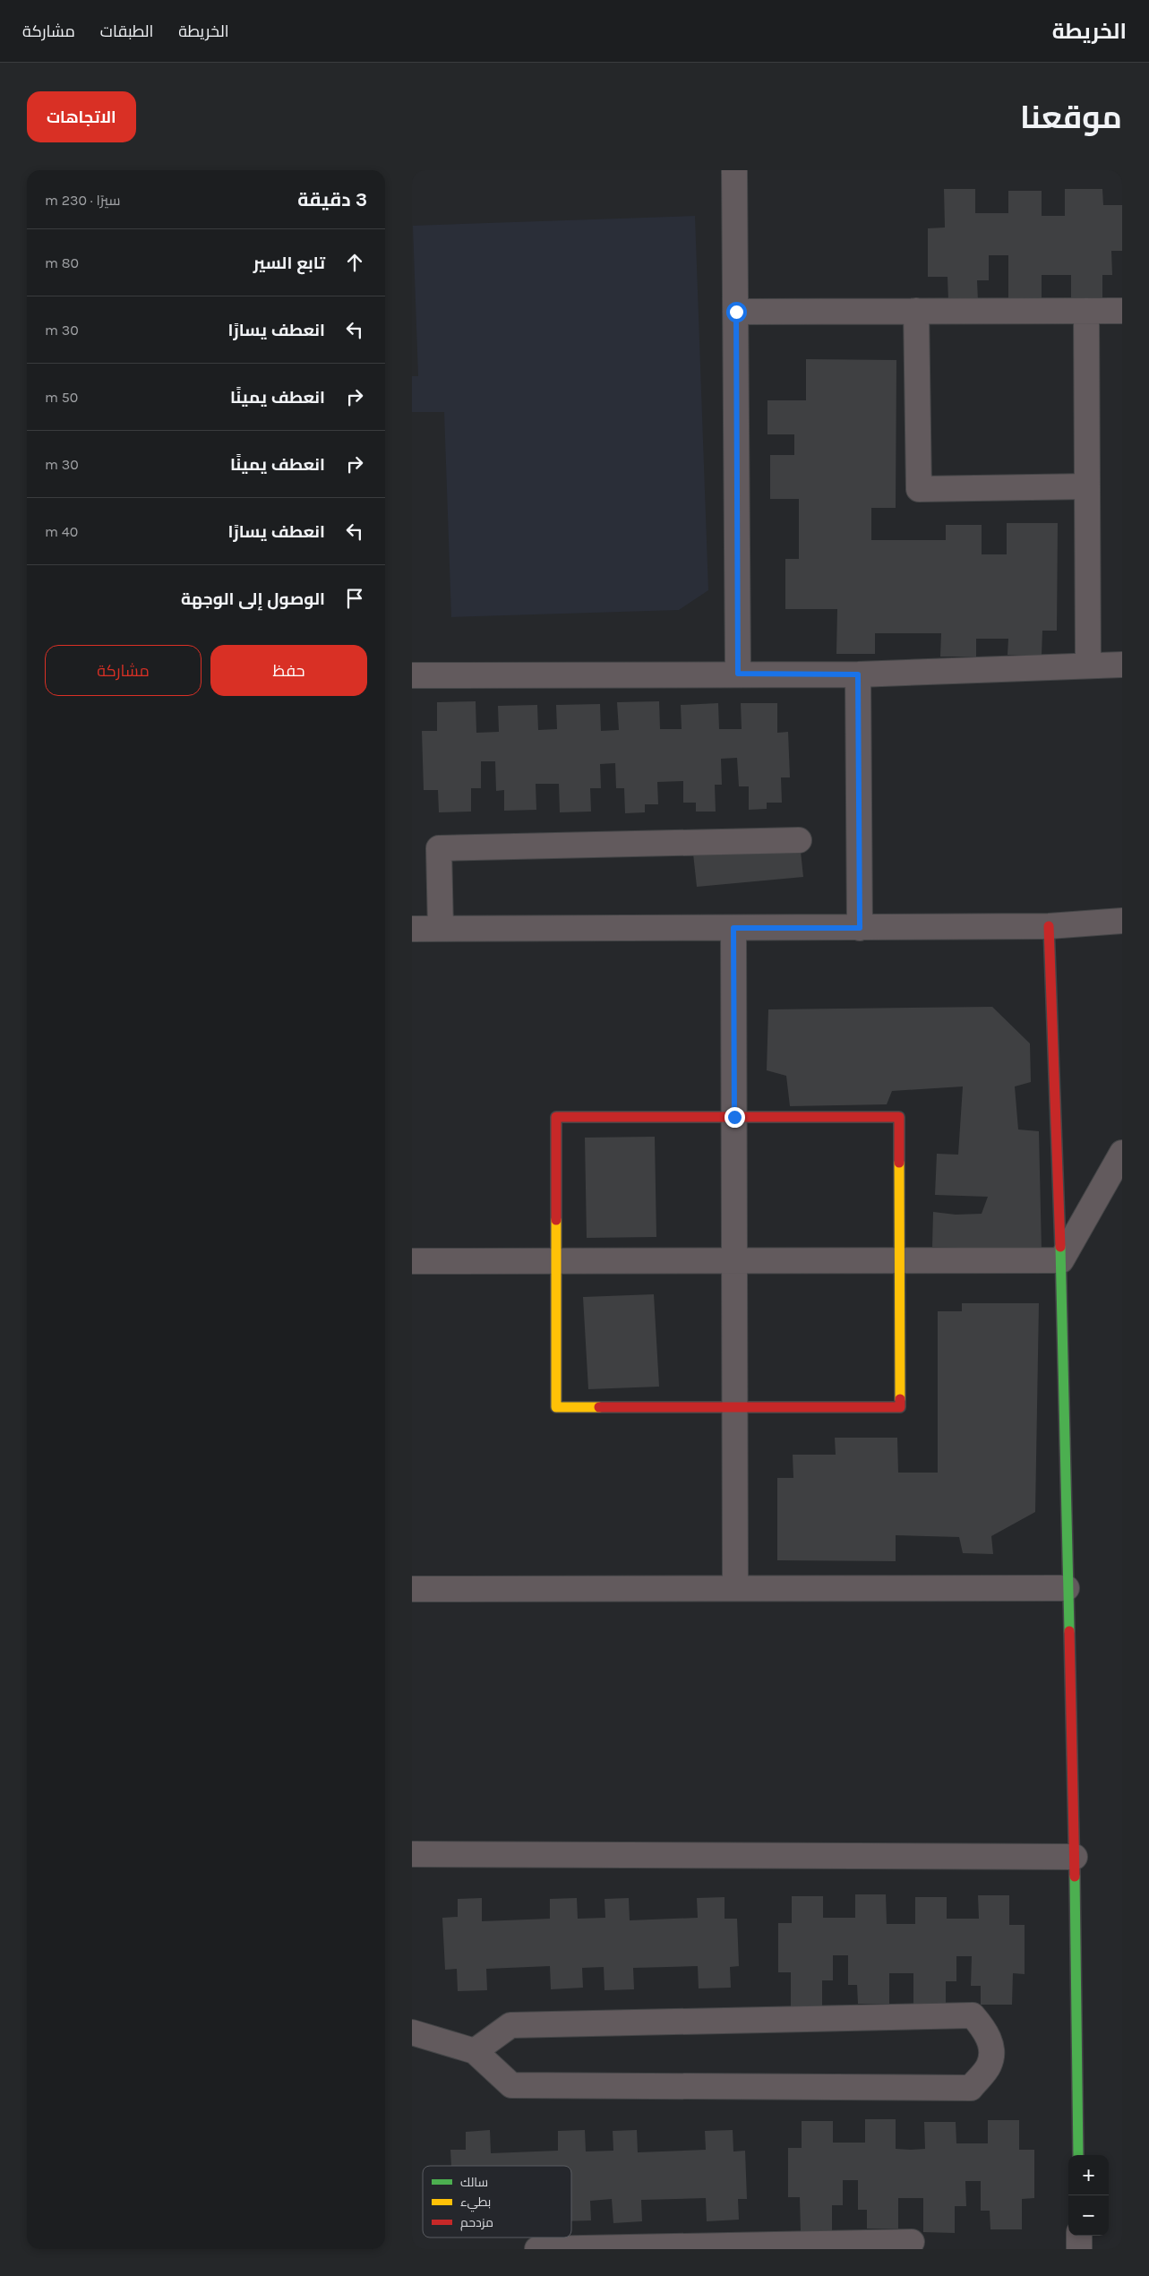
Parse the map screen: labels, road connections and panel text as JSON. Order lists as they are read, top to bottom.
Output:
{
  "legend": ["سالك", "بطيء", "مزدحم"],
  "page": {
    "header": "الخريطة",
    "nav": ["الخريطة", "الطبقات", "مشاركة"],
    "title": "موقعنا",
    "buttons": [
      "الاتجاهات",
      ["حفظ", "مشاركة"]
    ],
    "heading": ["3 دقيقة", "سيرًا · 230 m"],
    "list": [
      ["تابع السير", "80 m"],
      ["انعطف يسارًا", "30 m"],
      ["انعطف يمينًا", "50 m"],
      ["انعطف يمينًا", "30 m"],
      ["انعطف يسارًا", "40 m"],
      "الوصول إلى الوجهة"
    ],
    "map_buttons": ["+", "−"]
  }
}
